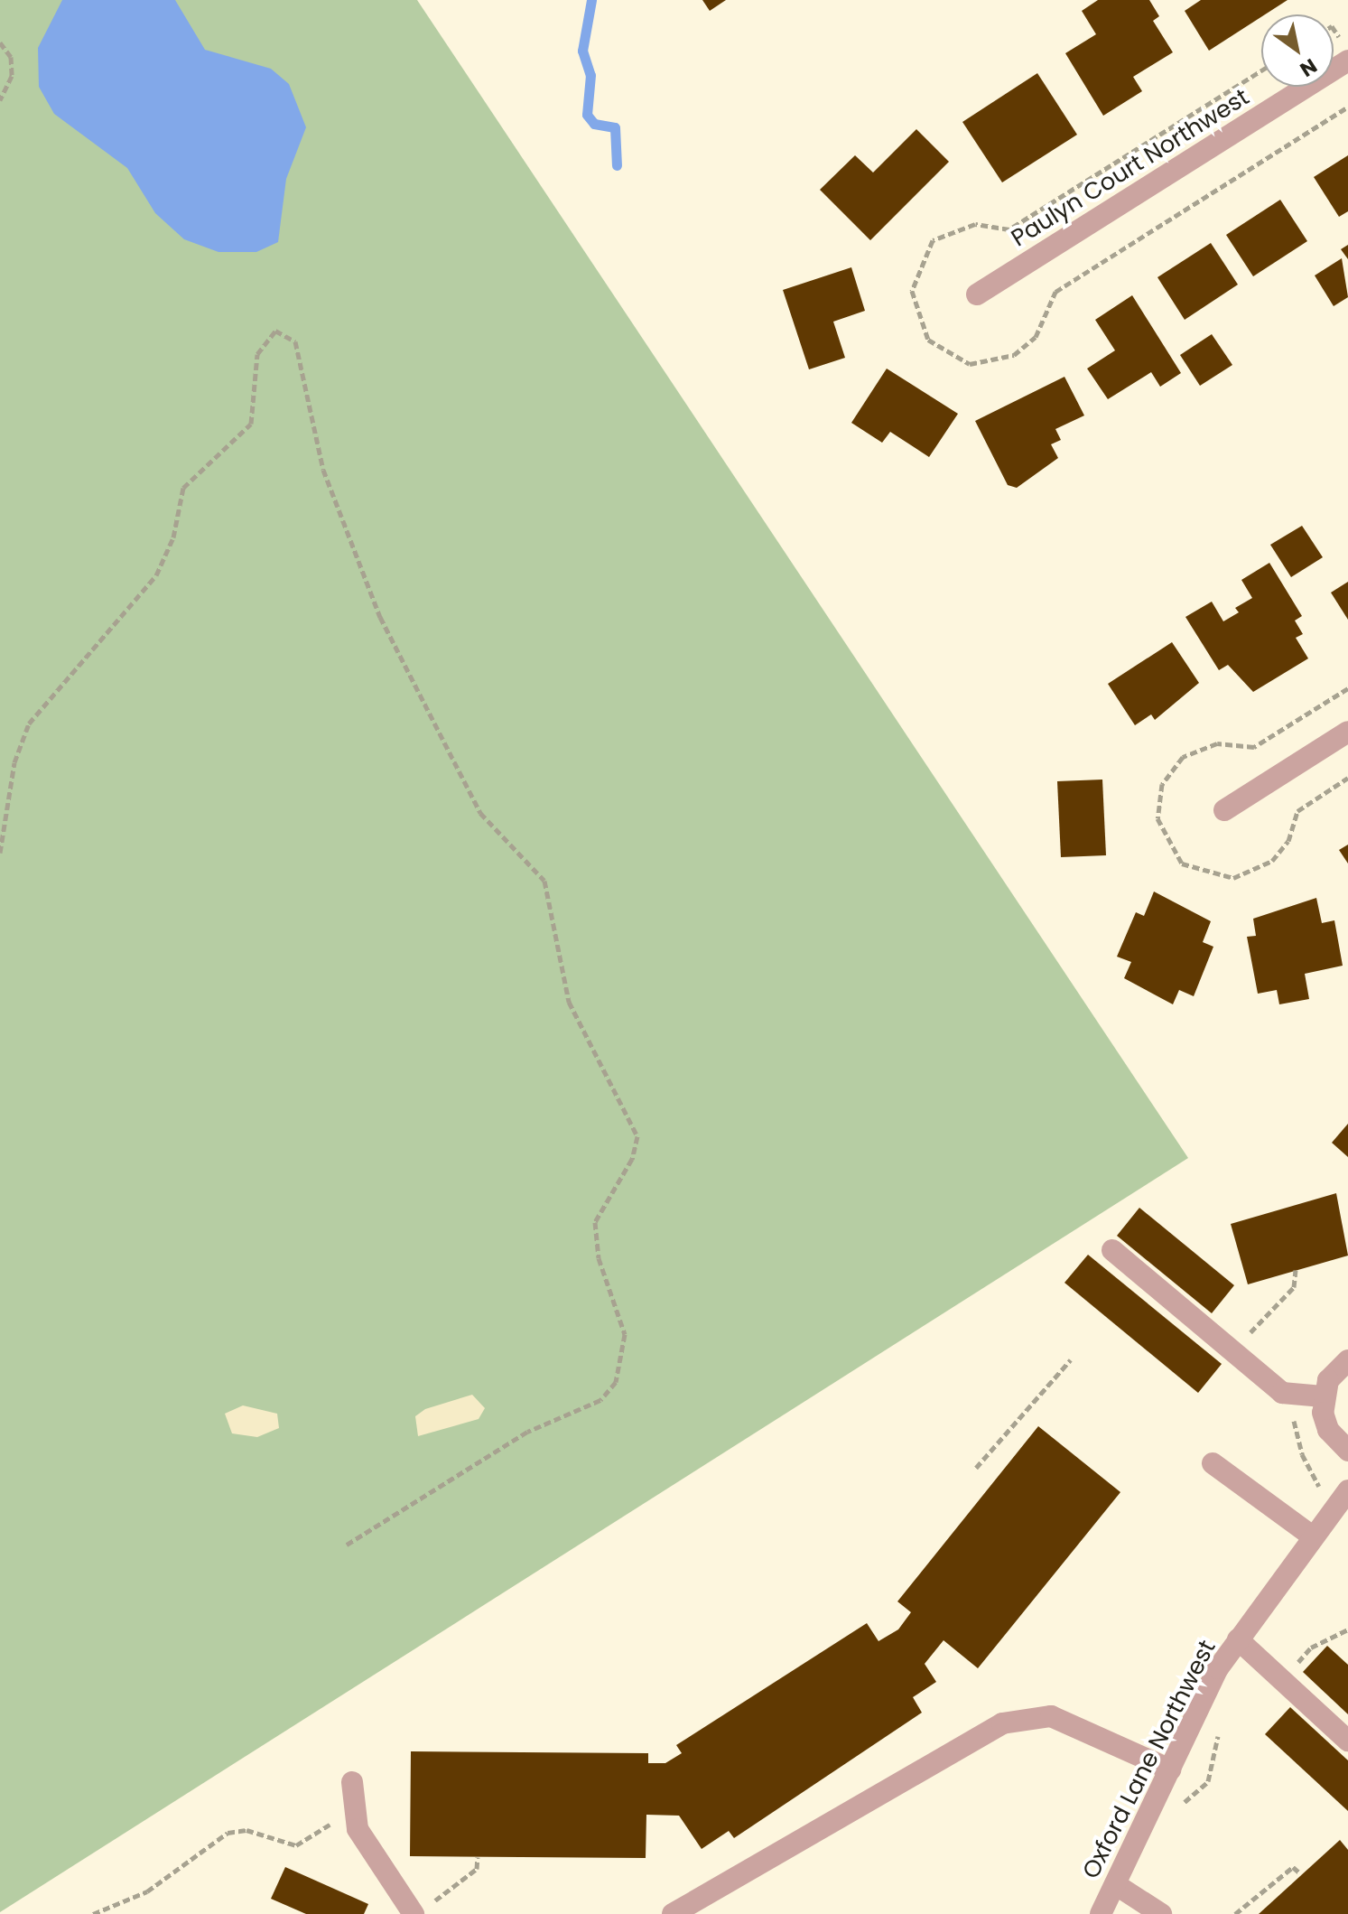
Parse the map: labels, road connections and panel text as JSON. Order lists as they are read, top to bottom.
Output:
{
  "streets": {
    "street": ["Paulyn Court Northwest", "Oxford Lane Northwest"]
  },
  "north": "bottom right"
}
